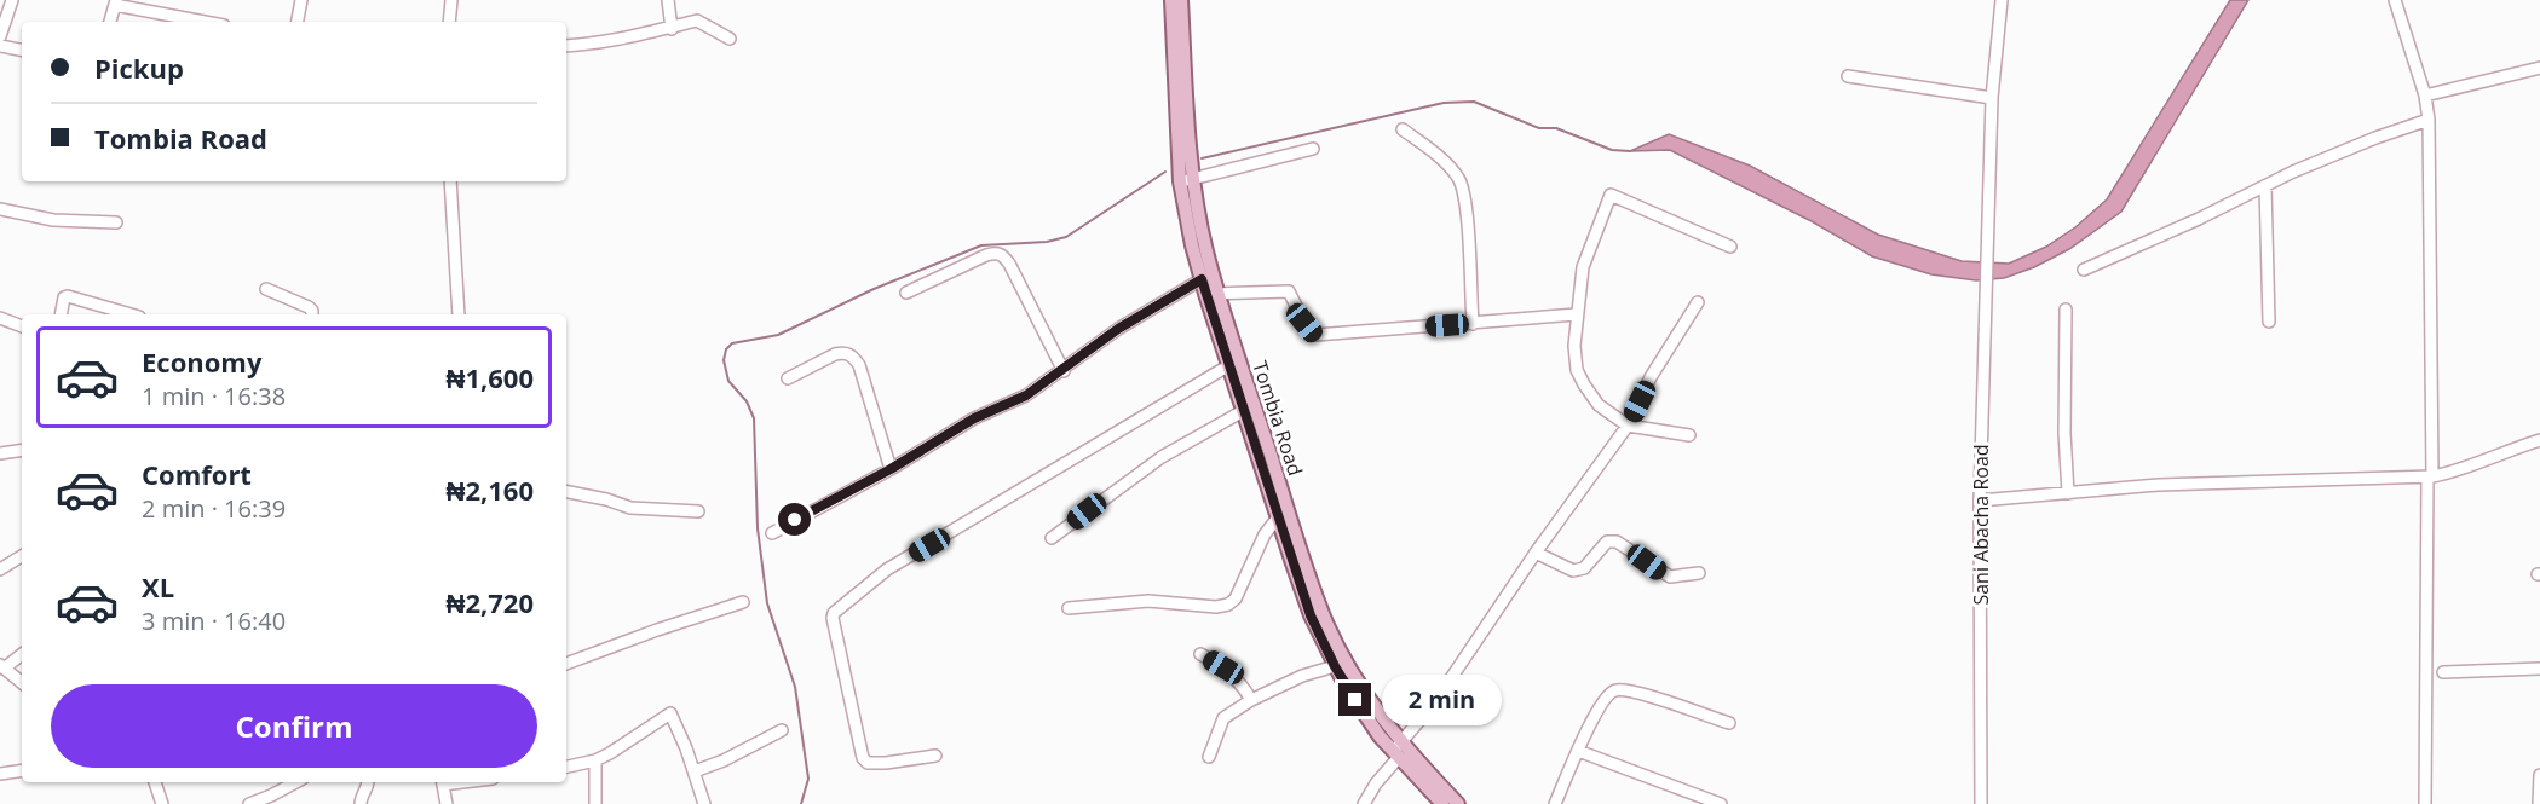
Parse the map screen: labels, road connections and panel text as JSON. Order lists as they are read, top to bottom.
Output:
{
  "streets": {
    "main road": ["Tombia Road"],
    "street": ["Sani Abacha Road"]
  },
  "page": {
    "banner": ["Pickup", "Tombia Road"],
    "list": [
      {
        "name": "Economy",
        "note": "1 min · 16:38",
        "value": "₦1,600"
      },
      {
        "name": "Comfort",
        "note": "2 min · 16:39",
        "value": "₦2,160"
      },
      {
        "name": "XL",
        "note": "3 min · 16:40",
        "value": "₦2,720"
      }
    ],
    "buttons": "Confirm",
    "bubble": "2 min"
  }
}
